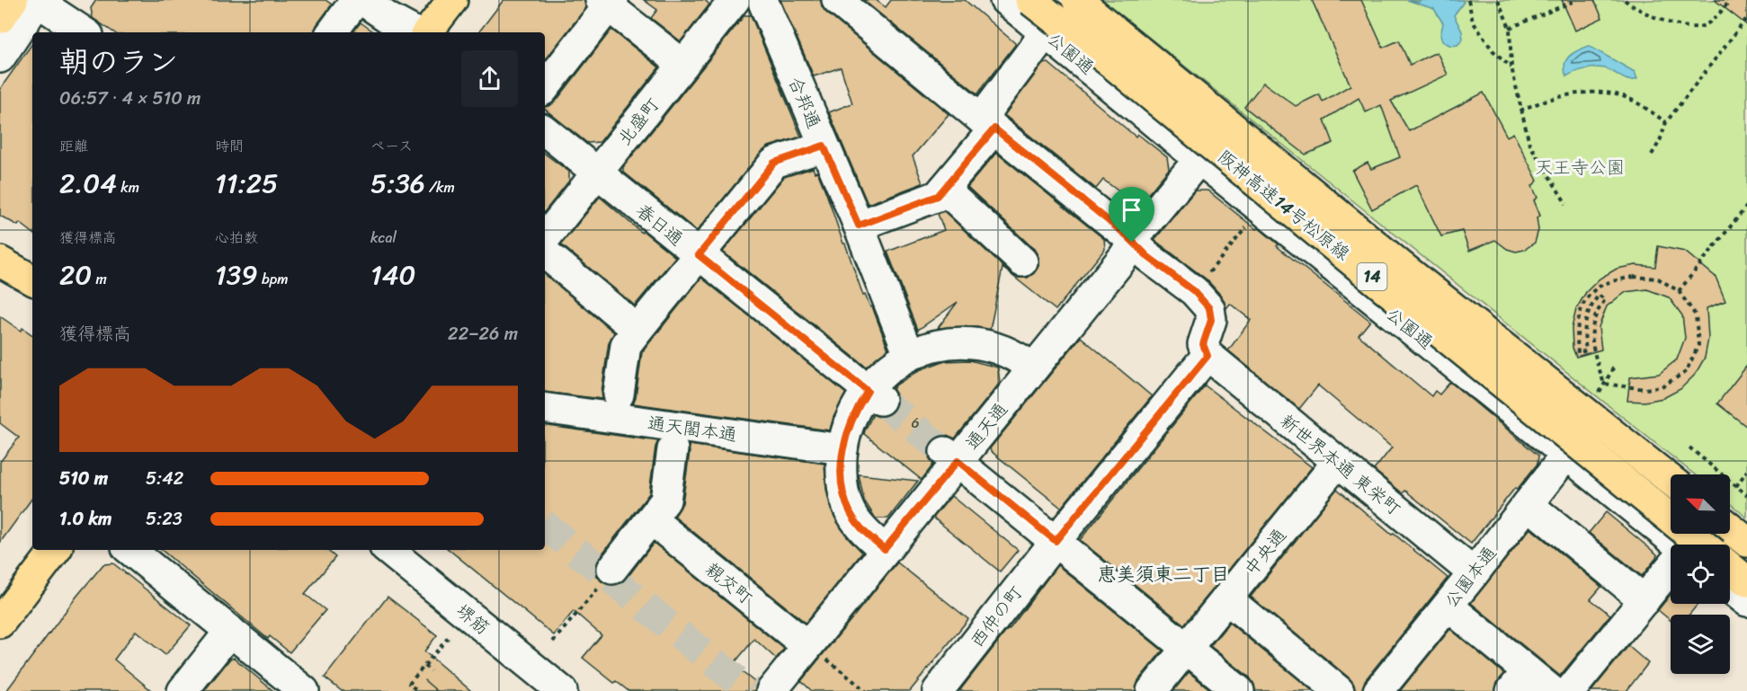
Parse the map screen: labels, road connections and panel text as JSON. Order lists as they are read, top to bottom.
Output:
{
  "streets": {
    "main road": ["阪神高速14号松原線", "14"],
    "street": [
      "公園通",
      "合邦通",
      "北盛町",
      "春日通",
      "通天通",
      "通天閣本通",
      "新世界本通 東栄町",
      "中央通",
      "公園本通",
      "親交町",
      "西仲の町",
      "堺筋"
    ]
  },
  "crossings": [
    ["公園通", "通天通"],
    ["北盛町", "春日通"],
    ["通天通", "親交町"],
    ["新世界本通 東栄町", "中央通"],
    ["新世界本通 東栄町", "公園本通"],
    ["新世界本通 東栄町", "西仲の町"]
  ],
  "districts": ["恵美須東二丁目"],
  "parks": ["天王寺公園"],
  "house_numbers": ["6"],
  "north": "top left",
  "page": {
    "heading": ["朝のラン", "06:57 · 4 × 510 m"],
    "stats": [
      ["距離", "2.04 km"],
      ["時間", "11:25"],
      ["ペース", "5:36 /km"],
      ["獲得標高", "20 m"],
      ["心拍数", "139 bpm"],
      ["kcal", "140"]
    ],
    "chart": ["獲得標高", "22–26 m"],
    "list": [
      {
        "name": "510 m",
        "note": "5:42"
      },
      {
        "name": "1.0 km",
        "note": "5:23"
      }
    ]
  }
}
